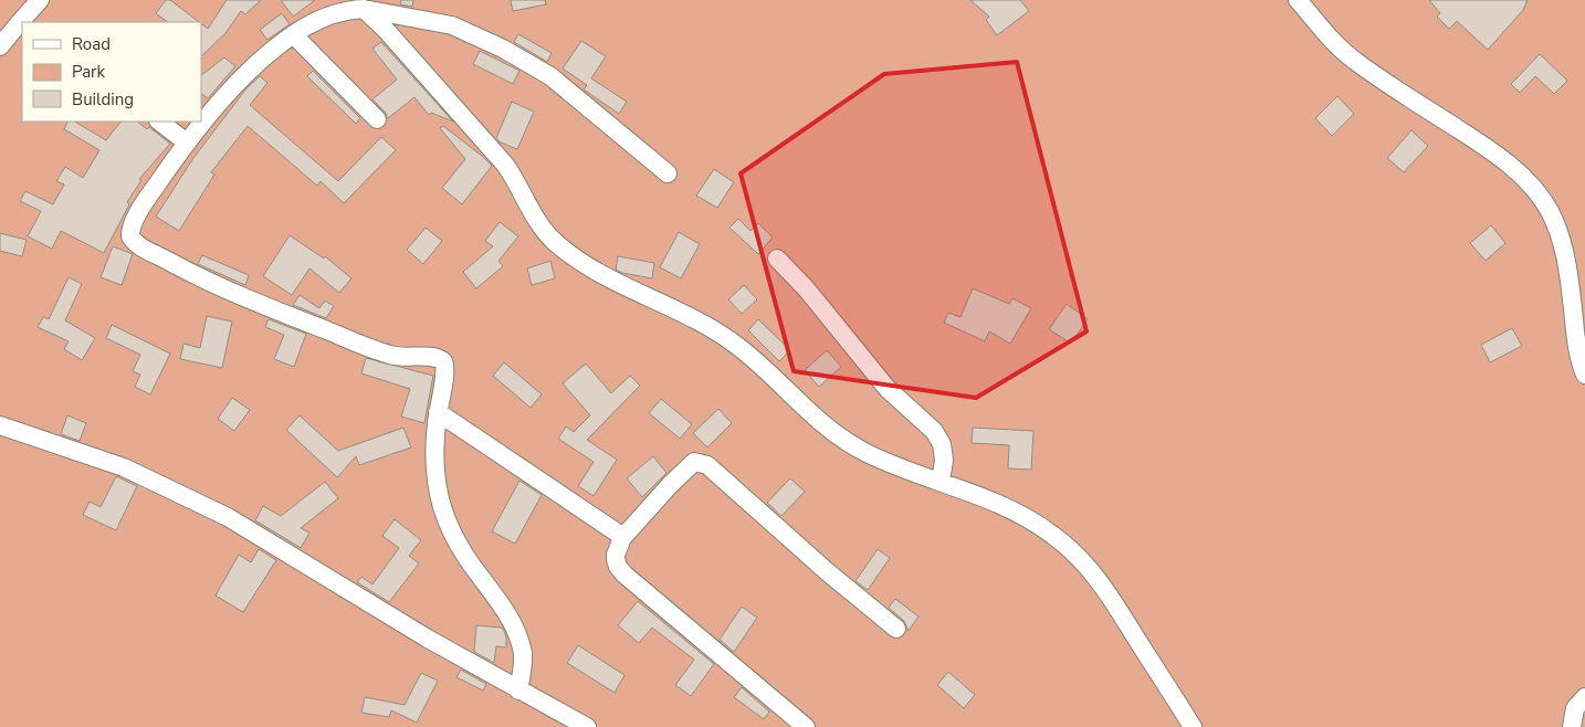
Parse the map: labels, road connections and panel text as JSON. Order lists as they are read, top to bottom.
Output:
{
  "legend": ["Road", "Park", "Building"]
}
